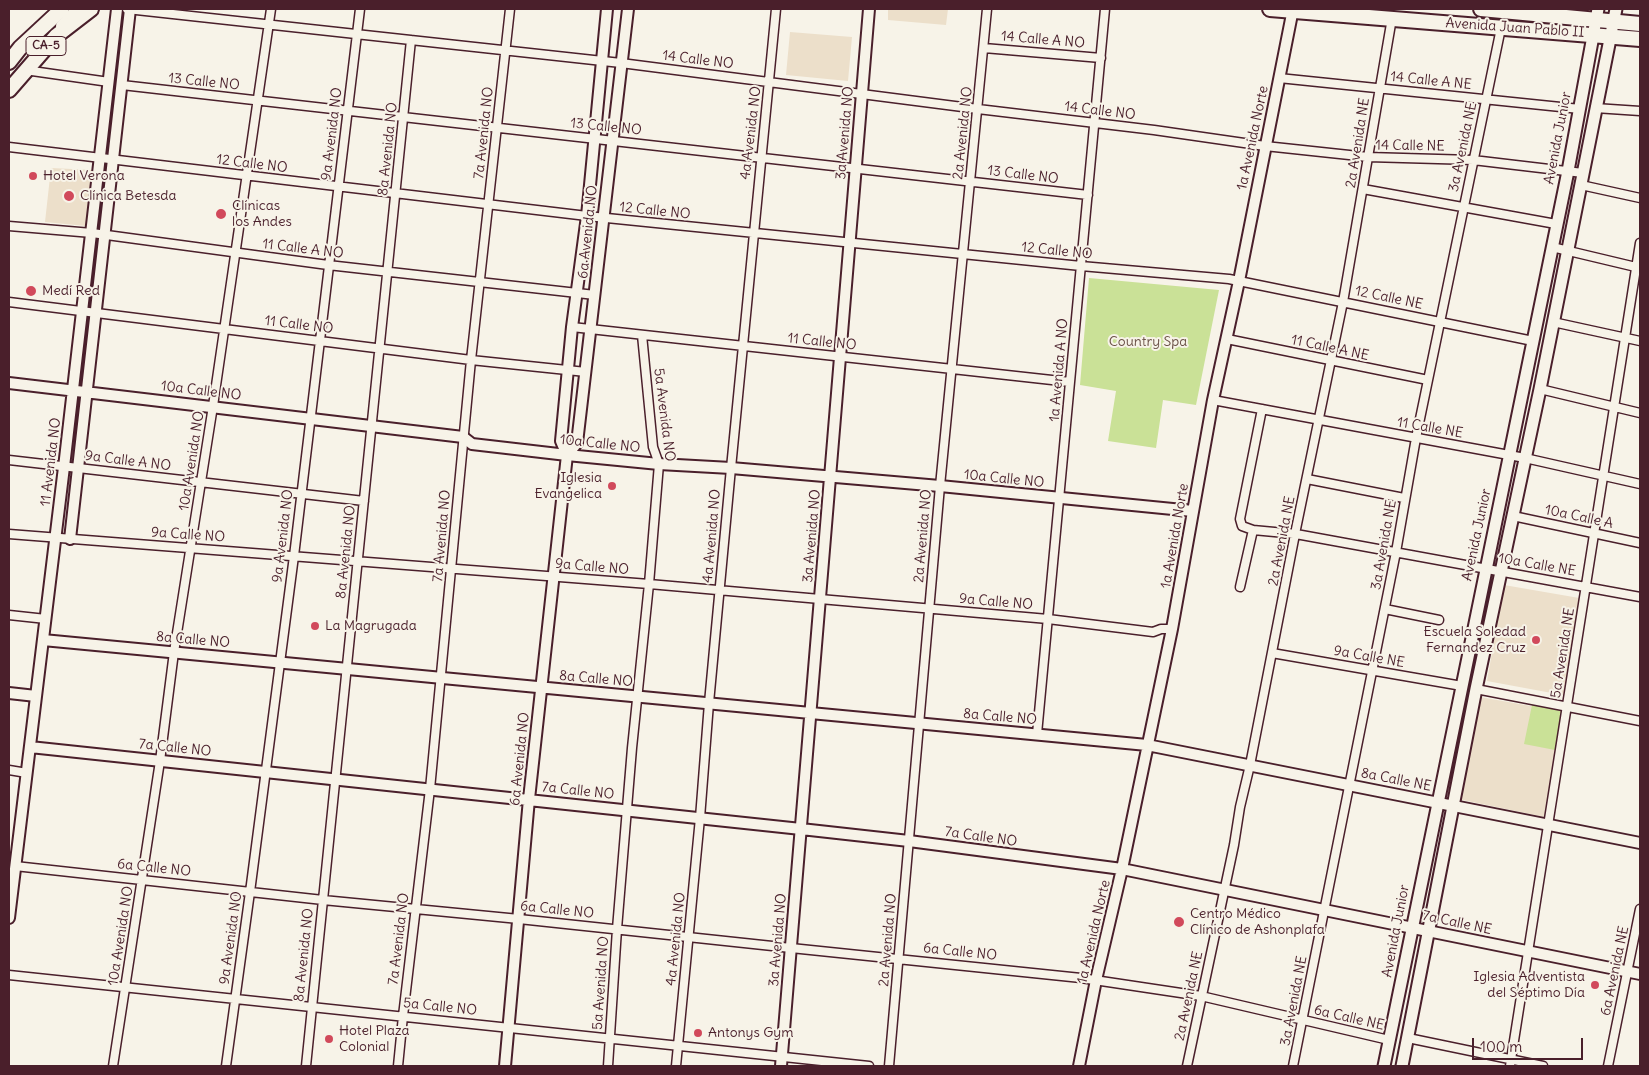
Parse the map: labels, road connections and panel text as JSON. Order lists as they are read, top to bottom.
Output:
{
  "streets": {
    "highway": ["Avenida Juan Pablo II", "CA-5"],
    "main road": ["Avenida Junior"],
    "street": [
      "14 Calle A NO",
      "14 Calle NO",
      "14 Calle A NE",
      "13 Calle NO",
      "7a Avenida NO",
      "4a Avenida NO",
      "3a Avenida NO",
      "2a Avenida NO",
      "9a Avenida NO",
      "1a Avenida Norte",
      "2a Avenida NE",
      "14 Calle NE",
      "3a Avenida NE",
      "8a Avenida NO",
      "12 Calle NO",
      "6a Avenida NO",
      "11 Calle A NO",
      "12 Calle NE",
      "11 Calle NO",
      "11 Calle A NE",
      "1a Avenida A NO",
      "10a Calle NO",
      "5a Avenida NO",
      "11 Calle NE",
      "9a Calle A NO",
      "10a Avenida NO",
      "11 Avenida NO",
      "10a Calle A",
      "9a Calle NO",
      "10a Calle NE",
      "8a Calle NO",
      "5a Avenida NE",
      "9a Calle NE",
      "7a Calle NO",
      "8a Calle NE",
      "6a Calle NO",
      "7a Calle NE",
      "6a Avenida NE",
      "5a Calle NO",
      "6a Calle NE"
    ]
  },
  "crossings": [
    ["Avenida Juan Pablo II", "1a Avenida Norte"],
    ["Avenida Juan Pablo II", "Avenida Junior"],
    ["Avenida Juan Pablo II", "2a Avenida NE"],
    ["Avenida Juan Pablo II", "3a Avenida NE"],
    ["14 Calle A NO", "2a Avenida NO"],
    ["14 Calle A NO", "1a Avenida A NO"],
    ["14 Calle NO", "7a Avenida NO"],
    ["14 Calle NO", "4a Avenida NO"],
    ["14 Calle NO", "3a Avenida NO"],
    ["14 Calle NO", "2a Avenida NO"],
    ["14 Calle NO", "9a Avenida NO"],
    ["14 Calle NO", "1a Avenida Norte"],
    ["14 Calle NO", "14 Calle NE"],
    ["14 Calle NO", "8a Avenida NO"],
    ["14 Calle NO", "6a Avenida NO"],
    ["14 Calle NO", "1a Avenida A NO"],
    ["14 Calle NO", "10a Avenida NO"],
    ["14 Calle NO", "11 Avenida NO"],
    ["14 Calle A NE", "1a Avenida Norte"],
    ["14 Calle A NE", "Avenida Junior"],
    ["14 Calle A NE", "2a Avenida NE"],
    ["14 Calle A NE", "3a Avenida NE"],
    ["13 Calle NO", "7a Avenida NO"],
    ["13 Calle NO", "4a Avenida NO"],
    ["13 Calle NO", "3a Avenida NO"],
    ["13 Calle NO", "2a Avenida NO"],
    ["13 Calle NO", "9a Avenida NO"],
    ["13 Calle NO", "8a Avenida NO"],
    ["13 Calle NO", "6a Avenida NO"],
    ["13 Calle NO", "1a Avenida A NO"],
    ["13 Calle NO", "10a Avenida NO"],
    ["13 Calle NO", "11 Avenida NO"],
    ["7a Avenida NO", "12 Calle NO"],
    ["7a Avenida NO", "11 Calle A NO"],
    ["7a Avenida NO", "11 Calle NO"],
    ["7a Avenida NO", "10a Calle NO"],
    ["7a Avenida NO", "9a Calle NO"],
    ["7a Avenida NO", "8a Calle NO"],
    ["7a Avenida NO", "7a Calle NO"],
    ["7a Avenida NO", "6a Calle NO"],
    ["7a Avenida NO", "5a Calle NO"],
    ["4a Avenida NO", "12 Calle NO"],
    ["4a Avenida NO", "11 Calle NO"],
    ["4a Avenida NO", "10a Calle NO"],
    ["4a Avenida NO", "9a Calle NO"],
    ["4a Avenida NO", "8a Calle NO"],
    ["4a Avenida NO", "7a Calle NO"],
    ["4a Avenida NO", "6a Calle NO"],
    ["4a Avenida NO", "5a Calle NO"],
    ["3a Avenida NO", "12 Calle NO"],
    ["3a Avenida NO", "11 Calle NO"],
    ["3a Avenida NO", "10a Calle NO"],
    ["3a Avenida NO", "9a Calle NO"],
    ["3a Avenida NO", "8a Calle NO"],
    ["3a Avenida NO", "7a Calle NO"],
    ["3a Avenida NO", "6a Calle NO"],
    ["3a Avenida NO", "5a Calle NO"],
    ["2a Avenida NO", "12 Calle NO"],
    ["2a Avenida NO", "11 Calle NO"],
    ["2a Avenida NO", "10a Calle NO"],
    ["2a Avenida NO", "9a Calle NO"],
    ["2a Avenida NO", "8a Calle NO"],
    ["2a Avenida NO", "7a Calle NO"],
    ["2a Avenida NO", "6a Calle NO"],
    ["9a Avenida NO", "12 Calle NO"],
    ["9a Avenida NO", "11 Calle A NO"],
    ["9a Avenida NO", "11 Calle NO"],
    ["9a Avenida NO", "10a Calle NO"],
    ["9a Avenida NO", "9a Calle A NO"],
    ["9a Avenida NO", "9a Calle NO"],
    ["9a Avenida NO", "8a Calle NO"],
    ["9a Avenida NO", "7a Calle NO"],
    ["9a Avenida NO", "6a Calle NO"],
    ["9a Avenida NO", "5a Calle NO"],
    ["1a Avenida Norte", "14 Calle NE"],
    ["1a Avenida Norte", "12 Calle NO"],
    ["1a Avenida Norte", "12 Calle NE"],
    ["1a Avenida Norte", "11 Calle A NE"],
    ["1a Avenida Norte", "10a Calle NO"],
    ["1a Avenida Norte", "11 Calle NE"],
    ["1a Avenida Norte", "9a Calle NO"],
    ["1a Avenida Norte", "8a Calle NO"],
    ["1a Avenida Norte", "7a Calle NO"],
    ["1a Avenida Norte", "8a Calle NE"],
    ["1a Avenida Norte", "6a Calle NO"],
    ["1a Avenida Norte", "7a Calle NE"],
    ["1a Avenida Norte", "6a Calle NE"],
    ["Avenida Junior", "14 Calle NE"],
    ["Avenida Junior", "12 Calle NE"],
    ["Avenida Junior", "11 Calle NE"],
    ["Avenida Junior", "10a Calle NE"],
    ["Avenida Junior", "9a Calle NE"],
    ["Avenida Junior", "8a Calle NE"],
    ["Avenida Junior", "7a Calle NE"],
    ["Avenida Junior", "6a Calle NE"],
    ["2a Avenida NE", "14 Calle NE"],
    ["2a Avenida NE", "12 Calle NE"],
    ["2a Avenida NE", "11 Calle A NE"],
    ["2a Avenida NE", "11 Calle NE"],
    ["2a Avenida NE", "10a Calle NE"],
    ["2a Avenida NE", "9a Calle NE"],
    ["2a Avenida NE", "8a Calle NE"],
    ["2a Avenida NE", "7a Calle NE"],
    ["2a Avenida NE", "6a Calle NE"],
    ["14 Calle NE", "3a Avenida NE"],
    ["3a Avenida NE", "12 Calle NE"],
    ["3a Avenida NE", "11 Calle A NE"],
    ["3a Avenida NE", "11 Calle NE"],
    ["3a Avenida NE", "10a Calle NE"],
    ["3a Avenida NE", "9a Calle NE"],
    ["3a Avenida NE", "8a Calle NE"],
    ["3a Avenida NE", "7a Calle NE"],
    ["3a Avenida NE", "6a Calle NE"],
    ["8a Avenida NO", "12 Calle NO"],
    ["8a Avenida NO", "11 Calle A NO"],
    ["8a Avenida NO", "11 Calle NO"],
    ["8a Avenida NO", "10a Calle NO"],
    ["8a Avenida NO", "9a Calle A NO"],
    ["8a Avenida NO", "9a Calle NO"],
    ["8a Avenida NO", "8a Calle NO"],
    ["8a Avenida NO", "7a Calle NO"],
    ["8a Avenida NO", "6a Calle NO"],
    ["8a Avenida NO", "5a Calle NO"],
    ["12 Calle NO", "6a Avenida NO"],
    ["12 Calle NO", "12 Calle NE"],
    ["12 Calle NO", "1a Avenida A NO"],
    ["12 Calle NO", "10a Avenida NO"],
    ["12 Calle NO", "11 Avenida NO"],
    ["6a Avenida NO", "11 Calle A NO"],
    ["6a Avenida NO", "11 Calle NO"],
    ["6a Avenida NO", "10a Calle NO"],
    ["6a Avenida NO", "9a Calle NO"],
    ["6a Avenida NO", "8a Calle NO"],
    ["6a Avenida NO", "7a Calle NO"],
    ["6a Avenida NO", "6a Calle NO"],
    ["6a Avenida NO", "5a Calle NO"],
    ["11 Calle A NO", "10a Avenida NO"],
    ["11 Calle A NO", "11 Avenida NO"],
    ["11 Calle NO", "1a Avenida A NO"],
    ["11 Calle NO", "5a Avenida NO"],
    ["11 Calle NO", "10a Avenida NO"],
    ["11 Calle NO", "11 Avenida NO"],
    ["1a Avenida A NO", "10a Calle NO"],
    ["1a Avenida A NO", "9a Calle NO"],
    ["1a Avenida A NO", "8a Calle NO"],
    ["10a Calle NO", "5a Avenida NO"],
    ["10a Calle NO", "10a Avenida NO"],
    ["10a Calle NO", "11 Avenida NO"],
    ["5a Avenida NO", "9a Calle NO"],
    ["5a Avenida NO", "8a Calle NO"],
    ["5a Avenida NO", "7a Calle NO"],
    ["5a Avenida NO", "6a Calle NO"],
    ["5a Avenida NO", "5a Calle NO"],
    ["11 Calle NE", "5a Avenida NE"],
    ["9a Calle A NO", "10a Avenida NO"],
    ["9a Calle A NO", "11 Avenida NO"],
    ["10a Avenida NO", "9a Calle NO"],
    ["10a Avenida NO", "8a Calle NO"],
    ["10a Avenida NO", "7a Calle NO"],
    ["10a Avenida NO", "6a Calle NO"],
    ["10a Avenida NO", "5a Calle NO"],
    ["11 Avenida NO", "9a Calle NO"],
    ["11 Avenida NO", "8a Calle NO"],
    ["11 Avenida NO", "7a Calle NO"],
    ["11 Avenida NO", "6a Calle NO"],
    ["10a Calle A", "5a Avenida NE"],
    ["10a Calle NE", "5a Avenida NE"],
    ["8a Calle NO", "8a Calle NE"],
    ["5a Avenida NE", "8a Calle NE"],
    ["5a Avenida NE", "7a Calle NE"],
    ["7a Calle NO", "7a Calle NE"],
    ["6a Calle NO", "6a Calle NE"],
    ["7a Calle NE", "6a Avenida NE"]
  ],
  "parks": ["Country Spa"],
  "places": [
    "Hotel Verona",
    "Clínica Betesda",
    "Clínicas los Andes",
    "Medí Red",
    "Iglesia Evangelica",
    "La Magrugada",
    "Escuela Soledad Fernandez Cruz",
    "Centro Médico Clínico de Ashonplafa",
    "Iglesia Adventista del Séptimo Día",
    "Antonys Gym",
    "Hotel Plaza Colonial"
  ],
  "scale_bar": "100 m"
}
